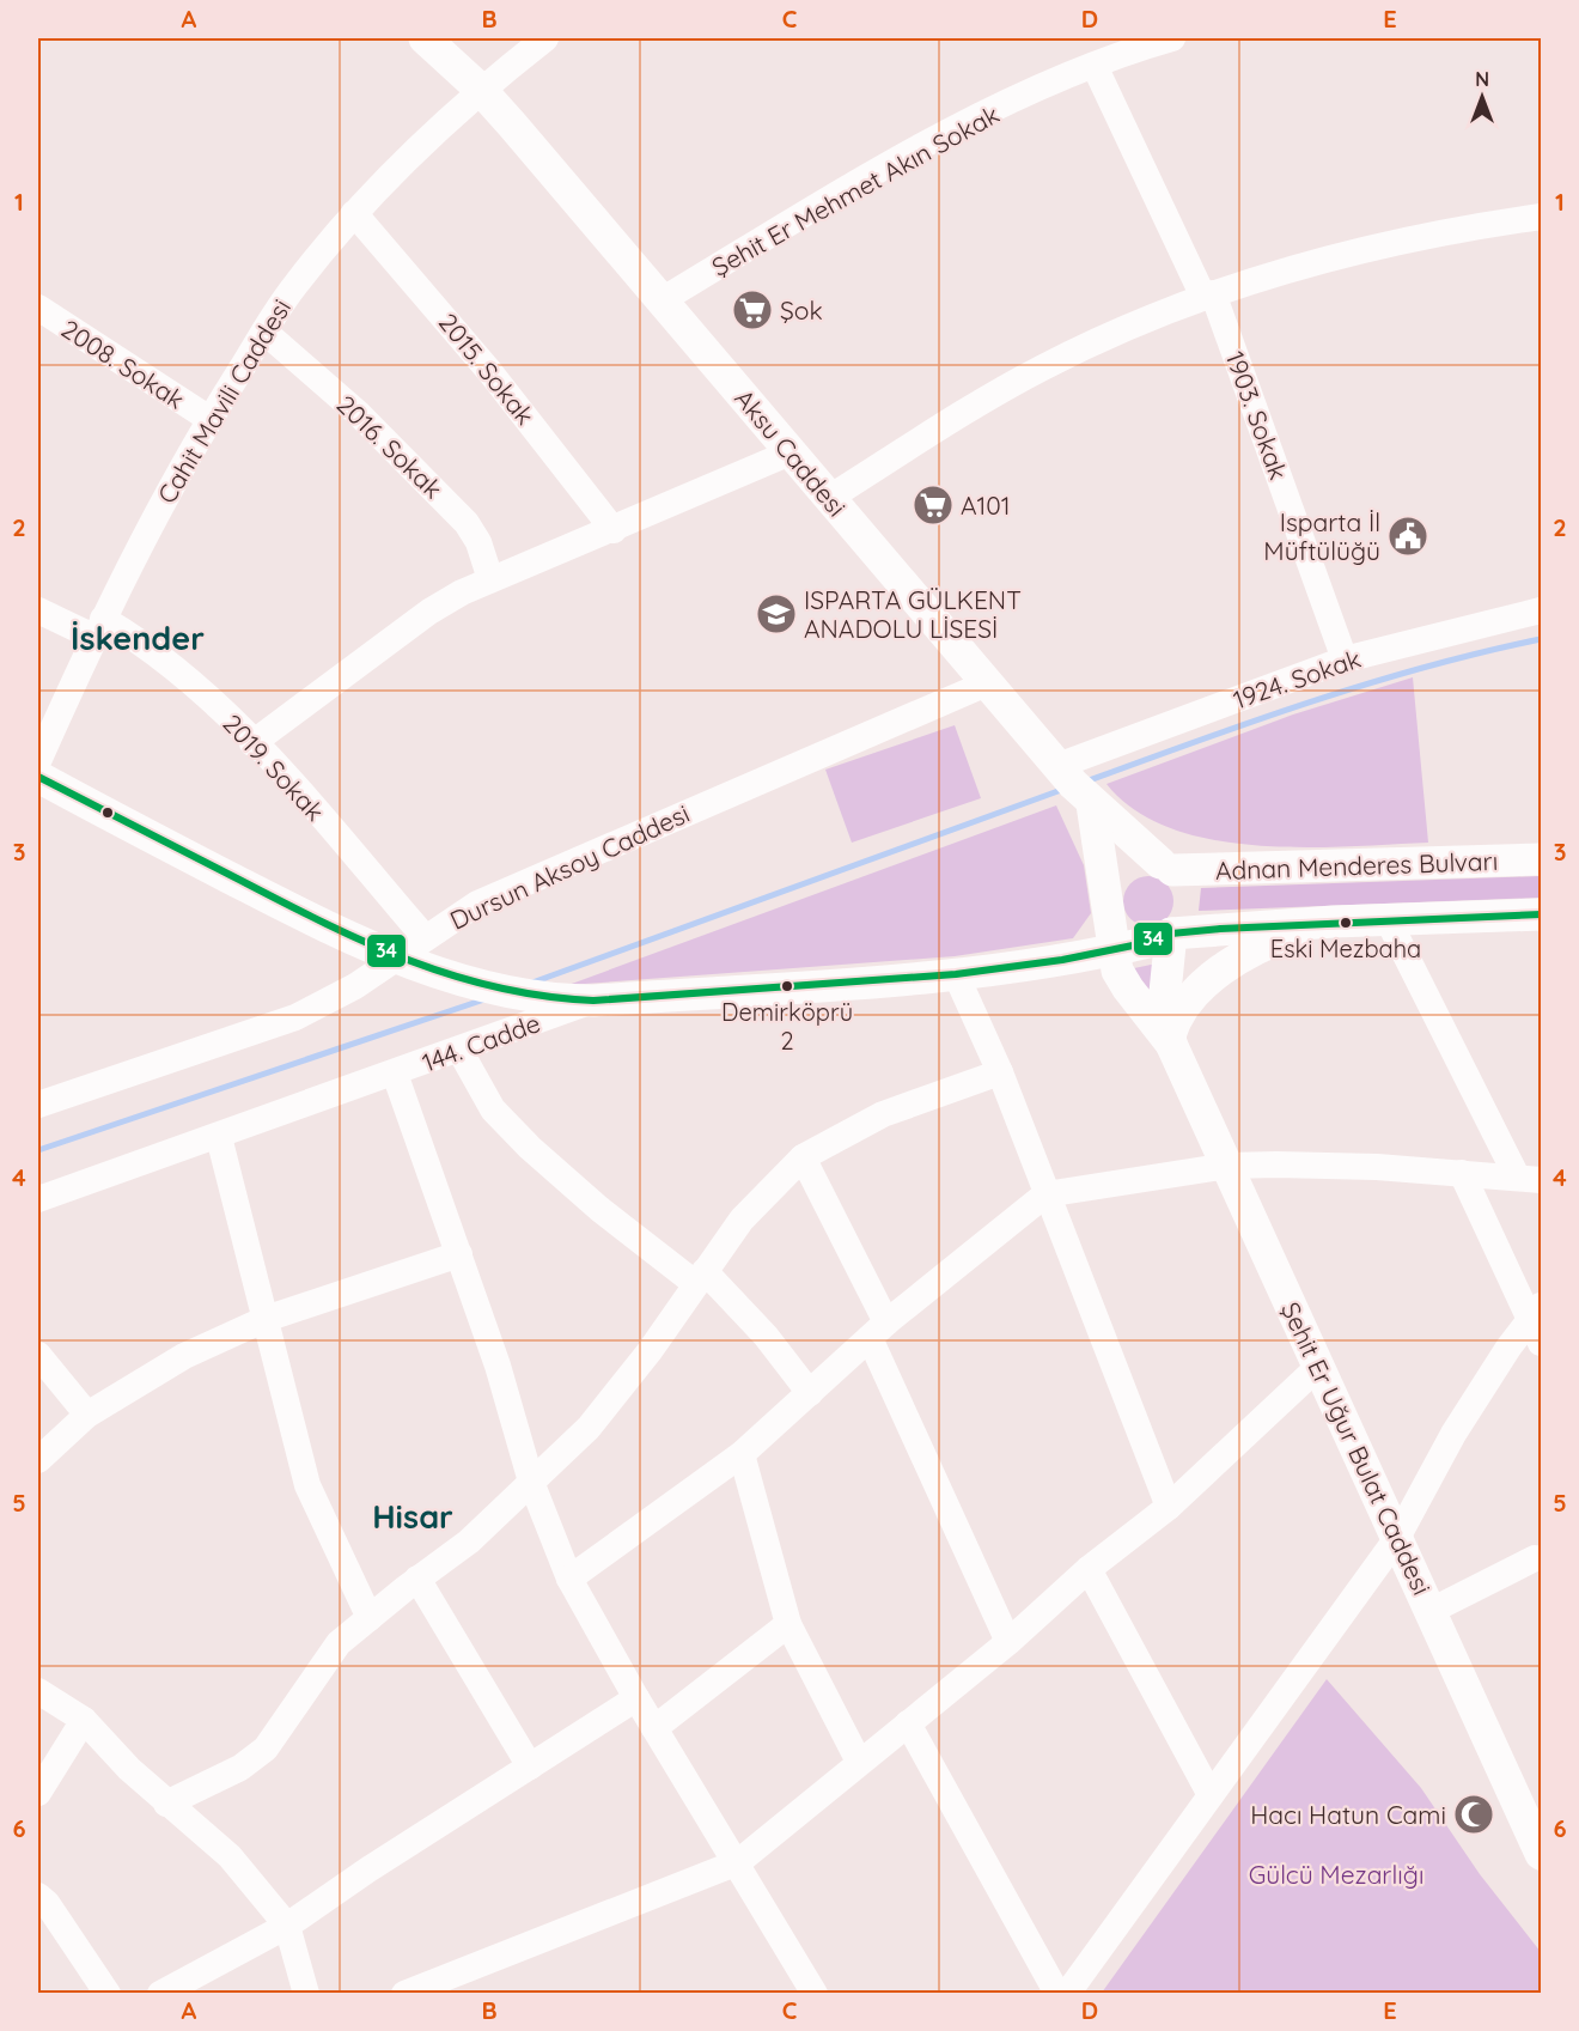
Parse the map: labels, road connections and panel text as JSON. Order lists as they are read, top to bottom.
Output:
{
  "streets": {
    "main road": [
      "Aksu Caddesi",
      "Adnan Menderes Bulvarı",
      "144. Cadde",
      "Şehit Er Uğur Bulat Caddesi"
    ],
    "street": [
      "Şehit Er Mehmet Akın Sokak",
      "2008. Sokak",
      "2015. Sokak",
      "Cahit Mavili Caddesi",
      "1903. Sokak",
      "2016. Sokak",
      "1924. Sokak",
      "2019. Sokak",
      "Dursun Aksoy Caddesi"
    ]
  },
  "crossings": [
    ["Şehit Er Mehmet Akın Sokak", "1903. Sokak"],
    ["Şehit Er Mehmet Akın Sokak", "Aksu Caddesi"],
    ["2008. Sokak", "Cahit Mavili Caddesi"],
    ["2015. Sokak", "Cahit Mavili Caddesi"],
    ["Cahit Mavili Caddesi", "2016. Sokak"],
    ["Cahit Mavili Caddesi", "Aksu Caddesi"],
    ["Cahit Mavili Caddesi", "2019. Sokak"],
    ["1903. Sokak", "1924. Sokak"],
    ["Aksu Caddesi", "1924. Sokak"],
    ["Aksu Caddesi", "Adnan Menderes Bulvarı"],
    ["Aksu Caddesi", "Dursun Aksoy Caddesi"],
    ["Aksu Caddesi", "144. Cadde"],
    ["Aksu Caddesi", "Şehit Er Uğur Bulat Caddesi"],
    ["2019. Sokak", "Dursun Aksoy Caddesi"],
    ["Adnan Menderes Bulvarı", "144. Cadde"],
    ["Adnan Menderes Bulvarı", "Şehit Er Uğur Bulat Caddesi"],
    ["144. Cadde", "Şehit Er Uğur Bulat Caddesi"]
  ],
  "districts": ["İskender", "Hisar"],
  "parks": ["Gülcü Mezarlığı"],
  "places": {
    "supermarket": ["Şok", "A101"],
    "public building": ["Isparta İl Müftülüğü"],
    "school or university": ["ISPARTA GÜLKENT ANADOLU LİSESİ"],
    "other": ["Eski Mezbaha", "Demirköprü 2"],
    "mosque": ["Hacı Hatun Cami"]
  },
  "lines": ["transit line 34"],
  "north": "top",
  "grid": {
    "columns": [
      "A",
      "B",
      "C",
      "D",
      "E"
    ],
    "rows": [
      "1",
      "2",
      "3",
      "4",
      "5",
      "6"
    ]
  }
}
